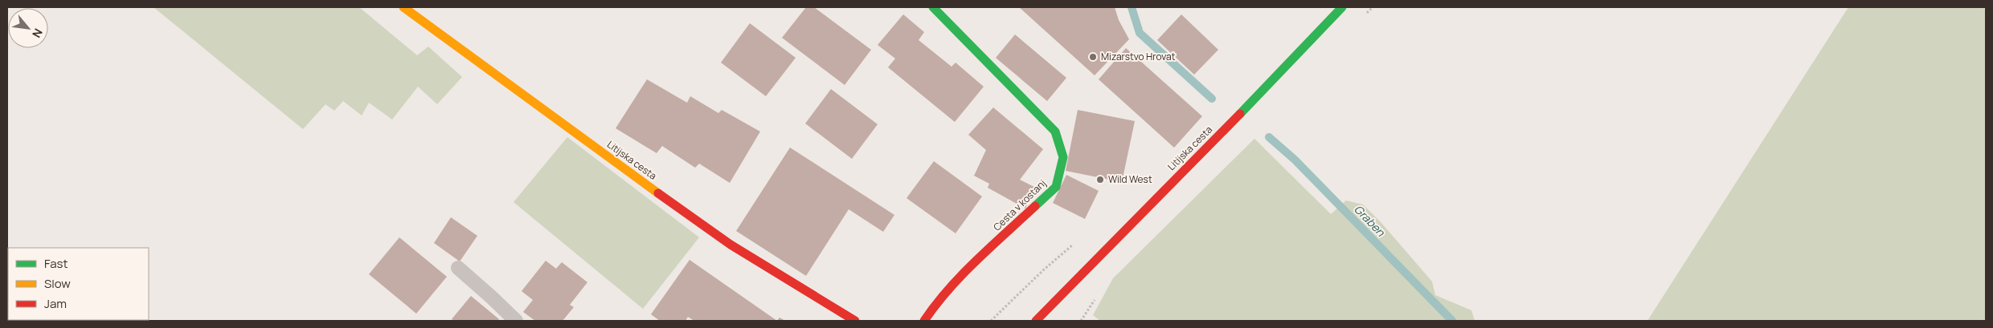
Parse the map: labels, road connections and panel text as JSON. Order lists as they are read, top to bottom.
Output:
{
  "streets": {
    "street": ["Litijska cesta", "Cesta v kostanj"]
  },
  "water": ["Graben"],
  "places": ["Mizarstvo Hrovat", "Wild West"],
  "legend": ["Fast", "Slow", "Jam"],
  "north": "bottom right"
}
